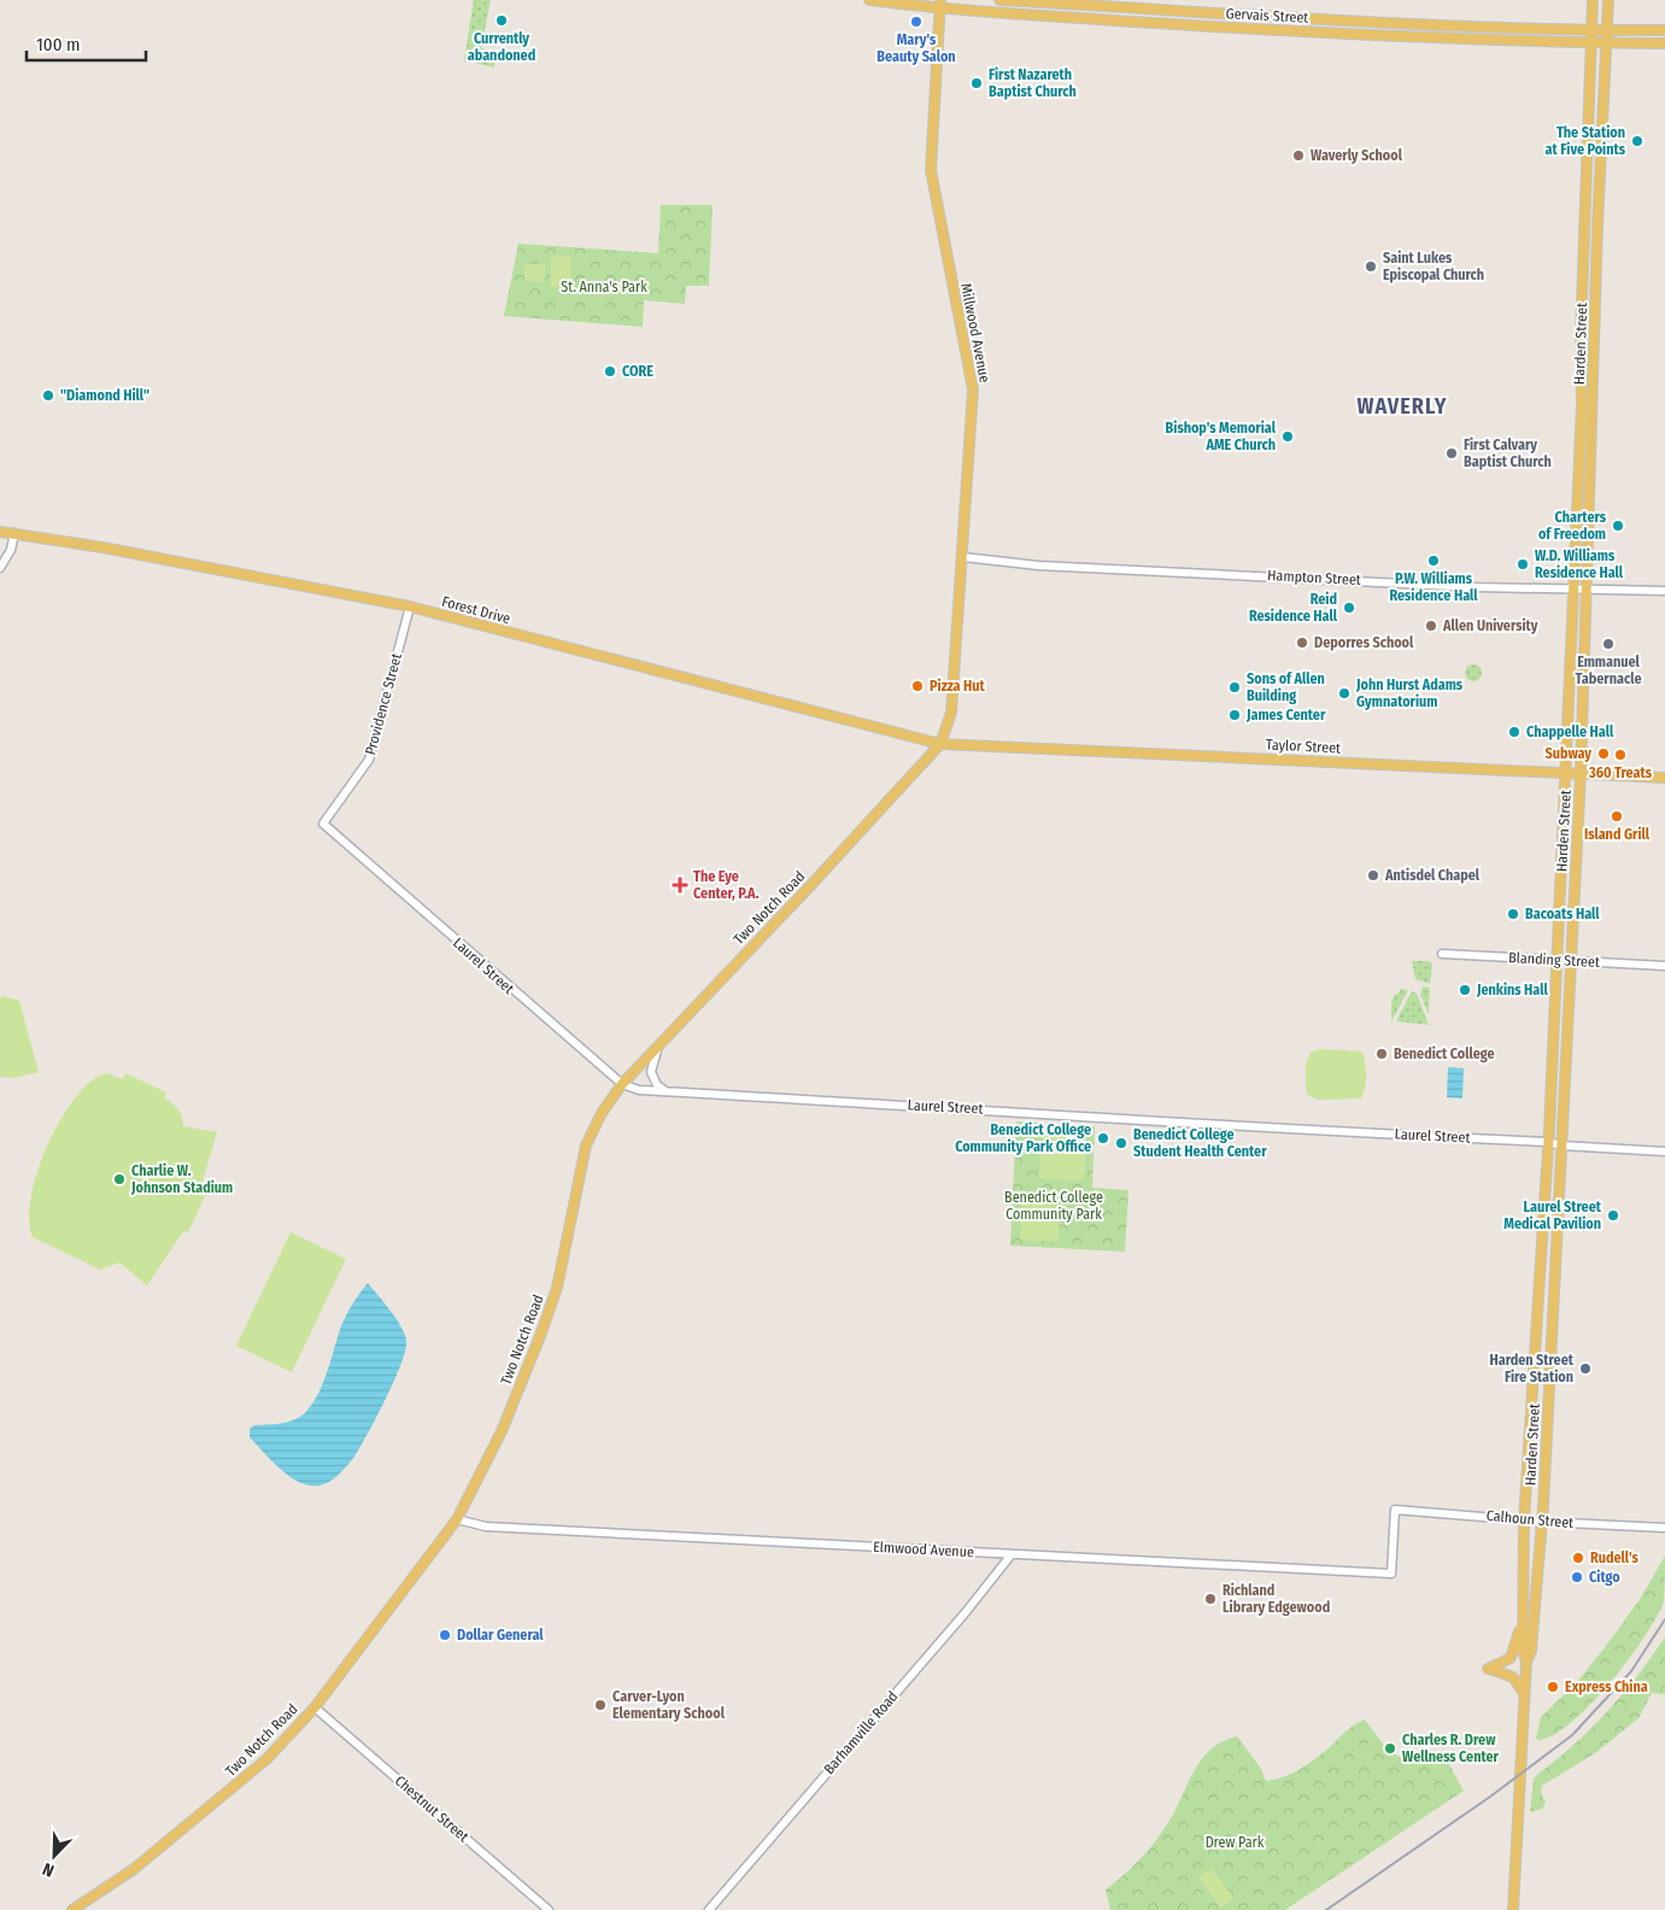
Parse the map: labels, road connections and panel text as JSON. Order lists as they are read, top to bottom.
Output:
{
  "streets": {
    "main road": [
      "Gervais Street",
      "Millwood Avenue",
      "Harden Street",
      "Forest Drive",
      "Taylor Street",
      "Two Notch Road"
    ],
    "street": [
      "Hampton Street",
      "Providence Street",
      "Blanding Street",
      "Laurel Street",
      "Calhoun Street",
      "Elmwood Avenue",
      "Barhamville Road",
      "Chestnut Street"
    ]
  },
  "crossings": [
    ["Gervais Street", "Millwood Avenue"],
    ["Gervais Street", "Harden Street"],
    ["Millwood Avenue", "Hampton Street"],
    ["Millwood Avenue", "Forest Drive"],
    ["Millwood Avenue", "Taylor Street"],
    ["Millwood Avenue", "Two Notch Road"],
    ["Harden Street", "Hampton Street"],
    ["Harden Street", "Taylor Street"],
    ["Harden Street", "Blanding Street"],
    ["Harden Street", "Laurel Street"],
    ["Harden Street", "Calhoun Street"],
    ["Forest Drive", "Providence Street"],
    ["Forest Drive", "Taylor Street"],
    ["Forest Drive", "Two Notch Road"],
    ["Providence Street", "Laurel Street"],
    ["Taylor Street", "Two Notch Road"],
    ["Two Notch Road", "Laurel Street"],
    ["Two Notch Road", "Elmwood Avenue"],
    ["Two Notch Road", "Chestnut Street"],
    ["Calhoun Street", "Elmwood Avenue"],
    ["Elmwood Avenue", "Barhamville Road"]
  ],
  "districts": ["WAVERLY"],
  "parks": ["St. Anna's Park", "Benedict College Community Park", "Drew Park"],
  "places": {
    "other": [
      "Currently abandoned",
      "Mary's Beauty Salon",
      "First Nazareth Baptist Church",
      "The Station at Five Points",
      "Waverly School",
      "Saint Lukes Episcopal Church",
      "CORE",
      "\"Diamond Hill\"",
      "Bishop's Memorial AME Church",
      "First Calvary Baptist Church",
      "Charters of Freedom",
      "P.W. Williams Residence Hall",
      "W.D. Williams Residence Hall",
      "Reid Residence Hall",
      "Allen University",
      "Deporres School",
      "Emmanuel Tabernacle",
      "Pizza Hut",
      "Sons of Allen Building",
      "John Hurst Adams Gymnatorium",
      "James Center",
      "Chappelle Hall",
      "Subway",
      "360 Treats",
      "Island Grill",
      "Antisdel Chapel",
      "Bacoats Hall",
      "Jenkins Hall",
      "Benedict College",
      "Benedict College Community Park Office",
      "Benedict College Student Health Center",
      "Charlie W. Johnson Stadium",
      "Laurel Street Medical Pavilion",
      "Harden Street Fire Station",
      "Rudell's",
      "Citgo",
      "Richland Library Edgewood",
      "Dollar General",
      "Express China",
      "Carver-Lyon Elementary School",
      "Charles R. Drew Wellness Center"
    ],
    "health": ["The Eye Center, P.A."]
  },
  "scale_bar": "100 m",
  "north": "bottom left"
}
